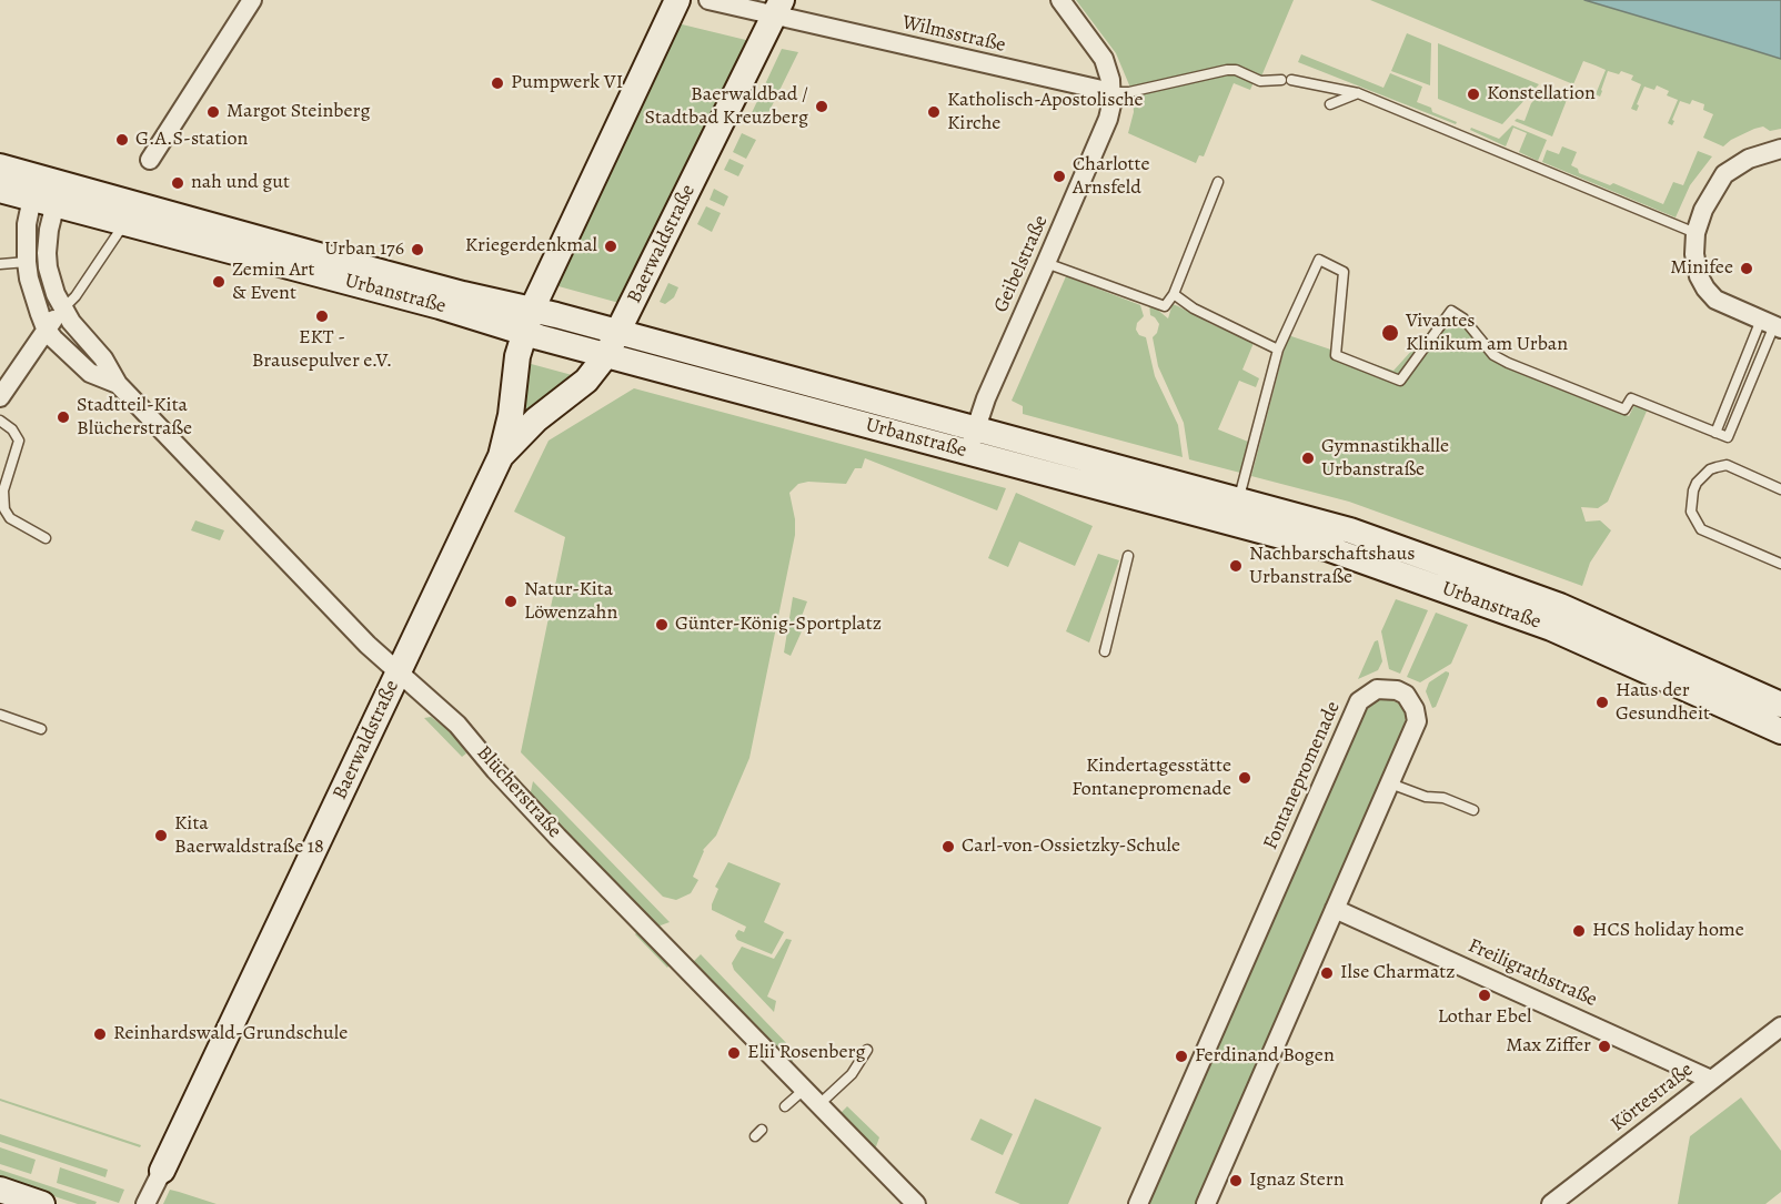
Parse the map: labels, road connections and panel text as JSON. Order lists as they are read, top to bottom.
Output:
{
  "streets": {
    "main road": ["Baerwaldstraße", "Urbanstraße"],
    "street": [
      "Wilmsstraße",
      "Geibelstraße",
      "Fontanepromenade",
      "Blücherstraße",
      "Freiligrathstraße",
      "Körtestraße"
    ]
  },
  "crossings": [
    ["Wilmsstraße", "Baerwaldstraße"],
    ["Wilmsstraße", "Geibelstraße"],
    ["Baerwaldstraße", "Urbanstraße"],
    ["Baerwaldstraße", "Blücherstraße"],
    ["Geibelstraße", "Urbanstraße"],
    ["Urbanstraße", "Blücherstraße"],
    ["Fontanepromenade", "Freiligrathstraße"],
    ["Freiligrathstraße", "Körtestraße"]
  ],
  "places": [
    "Pumpwerk VI",
    "Konstellation",
    "Baerwaldbad / Stadtbad Kreuzberg",
    "Margot Steinberg",
    "Katholisch-Apostolische Kirche",
    "G.A.S-station",
    "Charlotte Arnsfeld",
    "nah und gut",
    "Kriegerdenkmal",
    "Urban 176",
    "Minifee",
    "Zemin Art & Event",
    "EKT - Brausepulver e.V.",
    "Vivantes Klinikum am Urban",
    "Stadtteil-Kita Blücherstraße",
    "Gymnastikhalle Urbanstraße",
    "Nachbarschaftshaus Urbanstraße",
    "Natur-Kita Löwenzahn",
    "Günter-König-Sportplatz",
    "Haus der Gesundheit",
    "Kindertagesstätte Fontanepromenade",
    "Kita Baerwaldstraße 18",
    "Carl-von-Ossietzky-Schule",
    "HCS holiday home",
    "Ilse Charmatz",
    "Lothar Ebel",
    "Reinhardswald-Grundschule",
    "Max Ziffer",
    "Elii Rosenberg",
    "Ferdinand Bogen",
    "Ignaz Stern"
  ]
}
